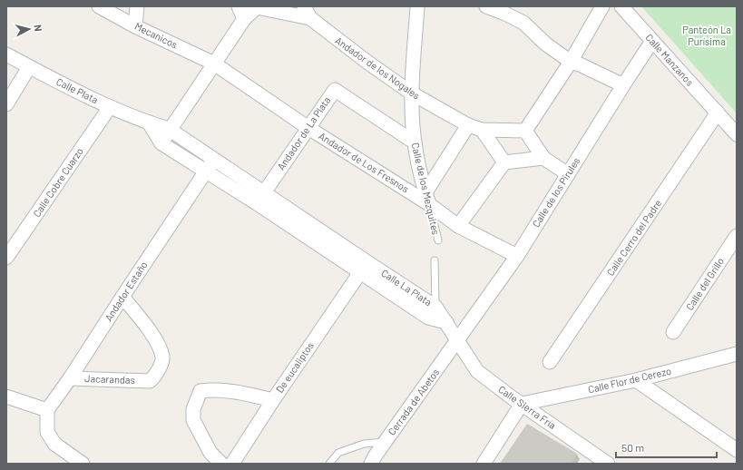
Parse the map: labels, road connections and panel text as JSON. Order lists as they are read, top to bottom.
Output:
{
  "streets": {
    "street": [
      "Mecanicos",
      "Calle Manzanos",
      "Andador de los Nogales",
      "Calle Plata",
      "Andador de La Plata",
      "Andador de Los Fresnos",
      "Calle Cobre Cuarzo",
      "Calle de los Mezquites",
      "Calle de los Pirules",
      "Calle Cerro del Padre",
      "Calle del Grillo",
      "Calle La Plata",
      "Andador Estaño",
      "De eucaliptos",
      "Jacarandas",
      "Calle Flor de Cerezo",
      "Cerrada de Abetos",
      "Calle Sierra Fría"
    ]
  },
  "crossings": [
    ["Mecanicos", "Andador de Los Fresnos"],
    ["Calle Manzanos", "Calle de los Pirules"],
    ["Calle Manzanos", "Calle Cerro del Padre"],
    ["Andador de los Nogales", "Calle de los Mezquites"],
    ["Calle Plata", "Calle Cobre Cuarzo"],
    ["Calle Plata", "Calle La Plata"],
    ["Andador de La Plata", "Andador de Los Fresnos"],
    ["Andador de La Plata", "Calle de los Mezquites"],
    ["Andador de La Plata", "Calle La Plata"],
    ["Andador de Los Fresnos", "Calle de los Mezquites"],
    ["Andador de Los Fresnos", "Calle de los Pirules"],
    ["Calle de los Pirules", "Cerrada de Abetos"],
    ["Calle de los Pirules", "Calle Sierra Fría"],
    ["Calle La Plata", "Andador Estaño"],
    ["Calle La Plata", "De eucaliptos"],
    ["Andador Estaño", "Jacarandas"],
    ["Calle Flor de Cerezo", "Calle Sierra Fría"],
    ["Cerrada de Abetos", "Calle Sierra Fría"]
  ],
  "parks": ["Panteón La Purísima"],
  "scale_bar": "50 m",
  "north": "right"
}
